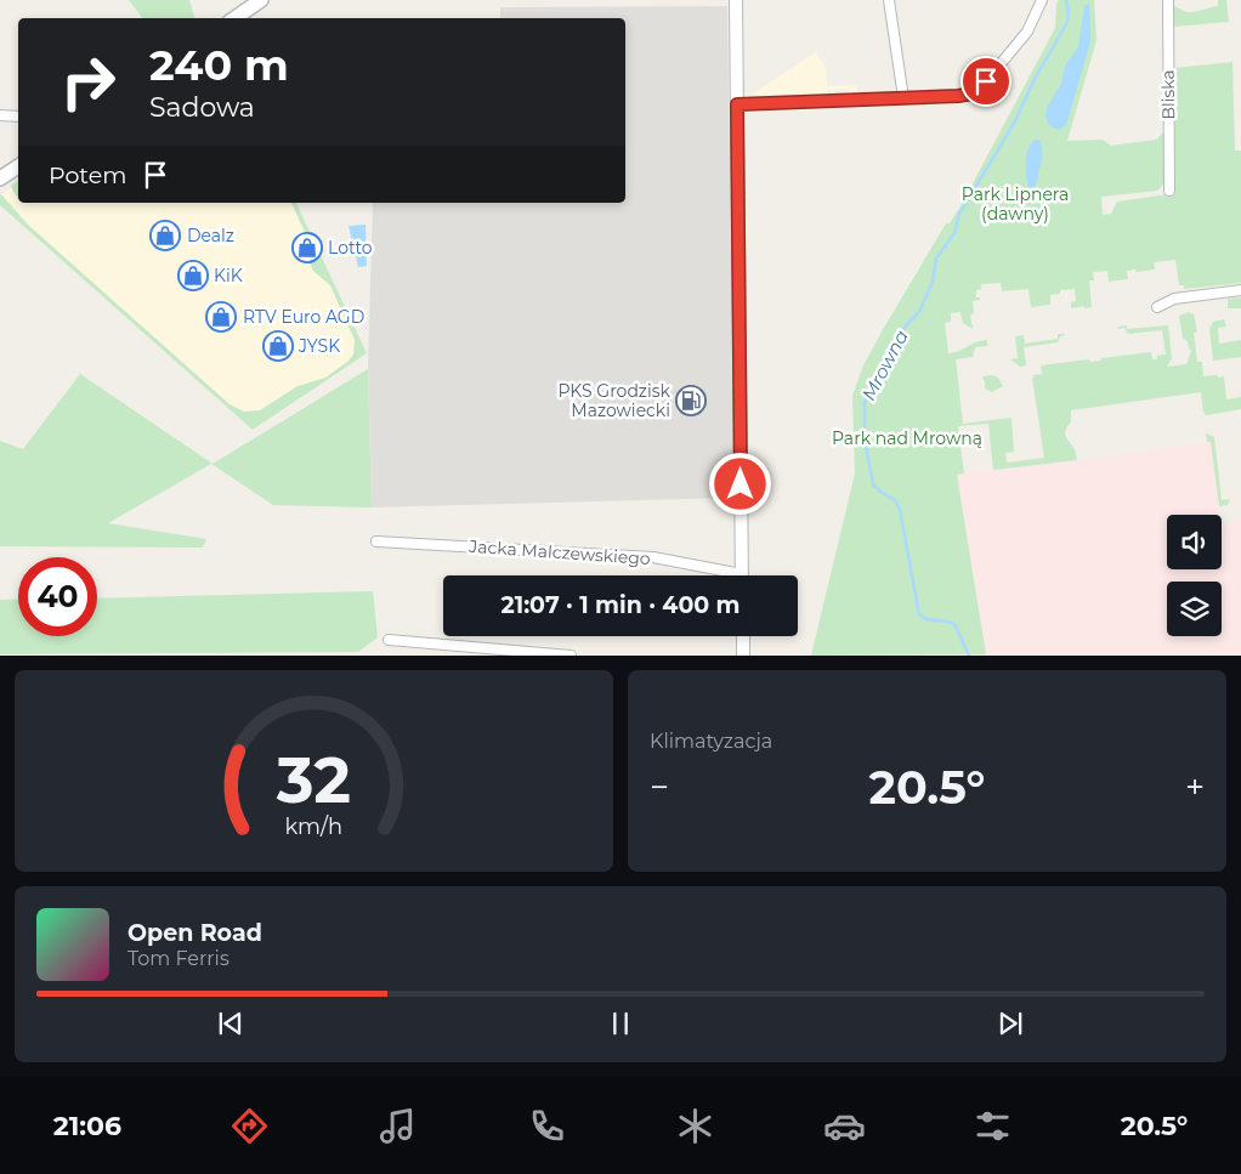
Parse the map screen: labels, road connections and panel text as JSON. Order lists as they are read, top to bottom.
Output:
{
  "streets": {
    "street": ["Bliska", "Jacka Malczewskiego"]
  },
  "water": ["Mrowna"],
  "parks": ["Park Lipnera (dawny)", "Park nad Mrowną"],
  "places": {
    "shop": [
      "Dealz",
      "Lotto",
      "KiK",
      "RTV Euro AGD",
      "JYSK"
    ],
    "fuel station": ["PKS Grodzisk Mazowiecki"]
  },
  "page": {
    "turn": ["240 m", "Sadowa"],
    "then": "Potem",
    "limit": "40",
    "trip": "21:07 · 1 min · 400 m",
    "tile": "Klimatyzacja",
    "heat": ["−", "20.5°", "+"],
    "song": ["Open Road", "Tom Ferris"],
    "tabs": ["21:06", "20.5°"],
    "gauge": ["32", "km/h"]
  }
}
